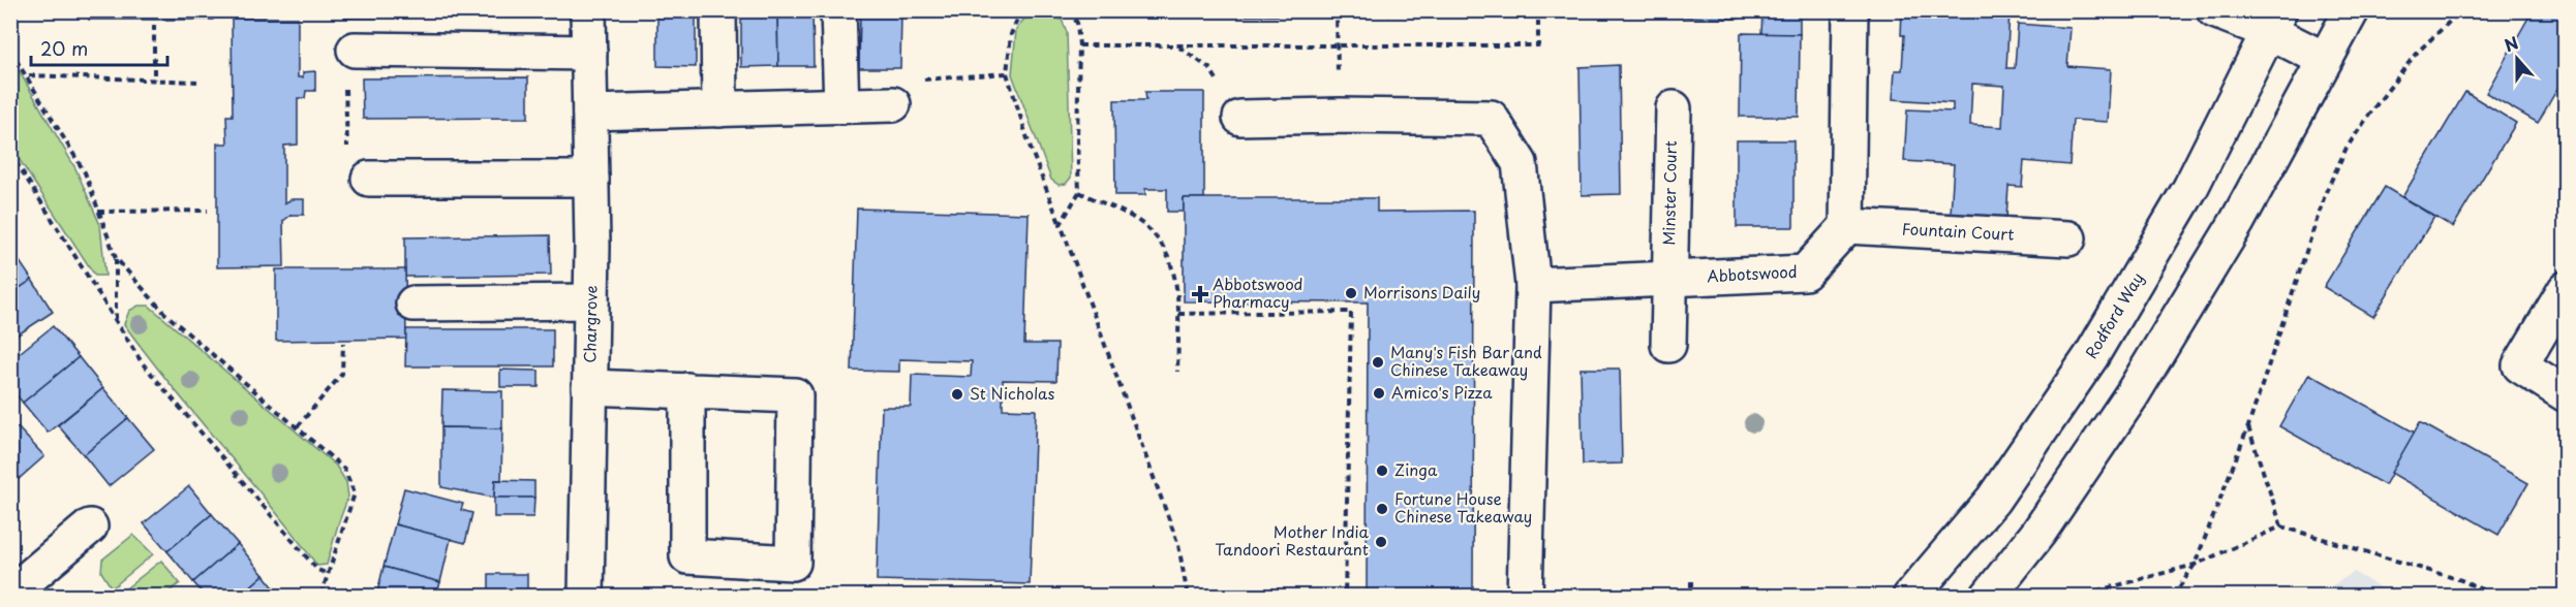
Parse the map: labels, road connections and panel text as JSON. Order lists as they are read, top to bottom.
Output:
{
  "streets": {
    "street": [
      "Minster Court",
      "Fountain Court",
      "Abbotswood",
      "Rodford Way",
      "Chargrove"
    ]
  },
  "crossings": [
    ["Minster Court", "Abbotswood"],
    ["Fountain Court", "Abbotswood"]
  ],
  "places": {
    "other": [
      "Morrisons Daily",
      "Many's Fish Bar and Chinese Takeaway",
      "Amico's Pizza",
      "St Nicholas",
      "Zinga",
      "Fortune House Chinese Takeaway",
      "Mother India Tandoori Restaurant"
    ],
    "health": ["Abbotswood Pharmacy"]
  },
  "scale_bar": "20 m",
  "north": "top"
}
